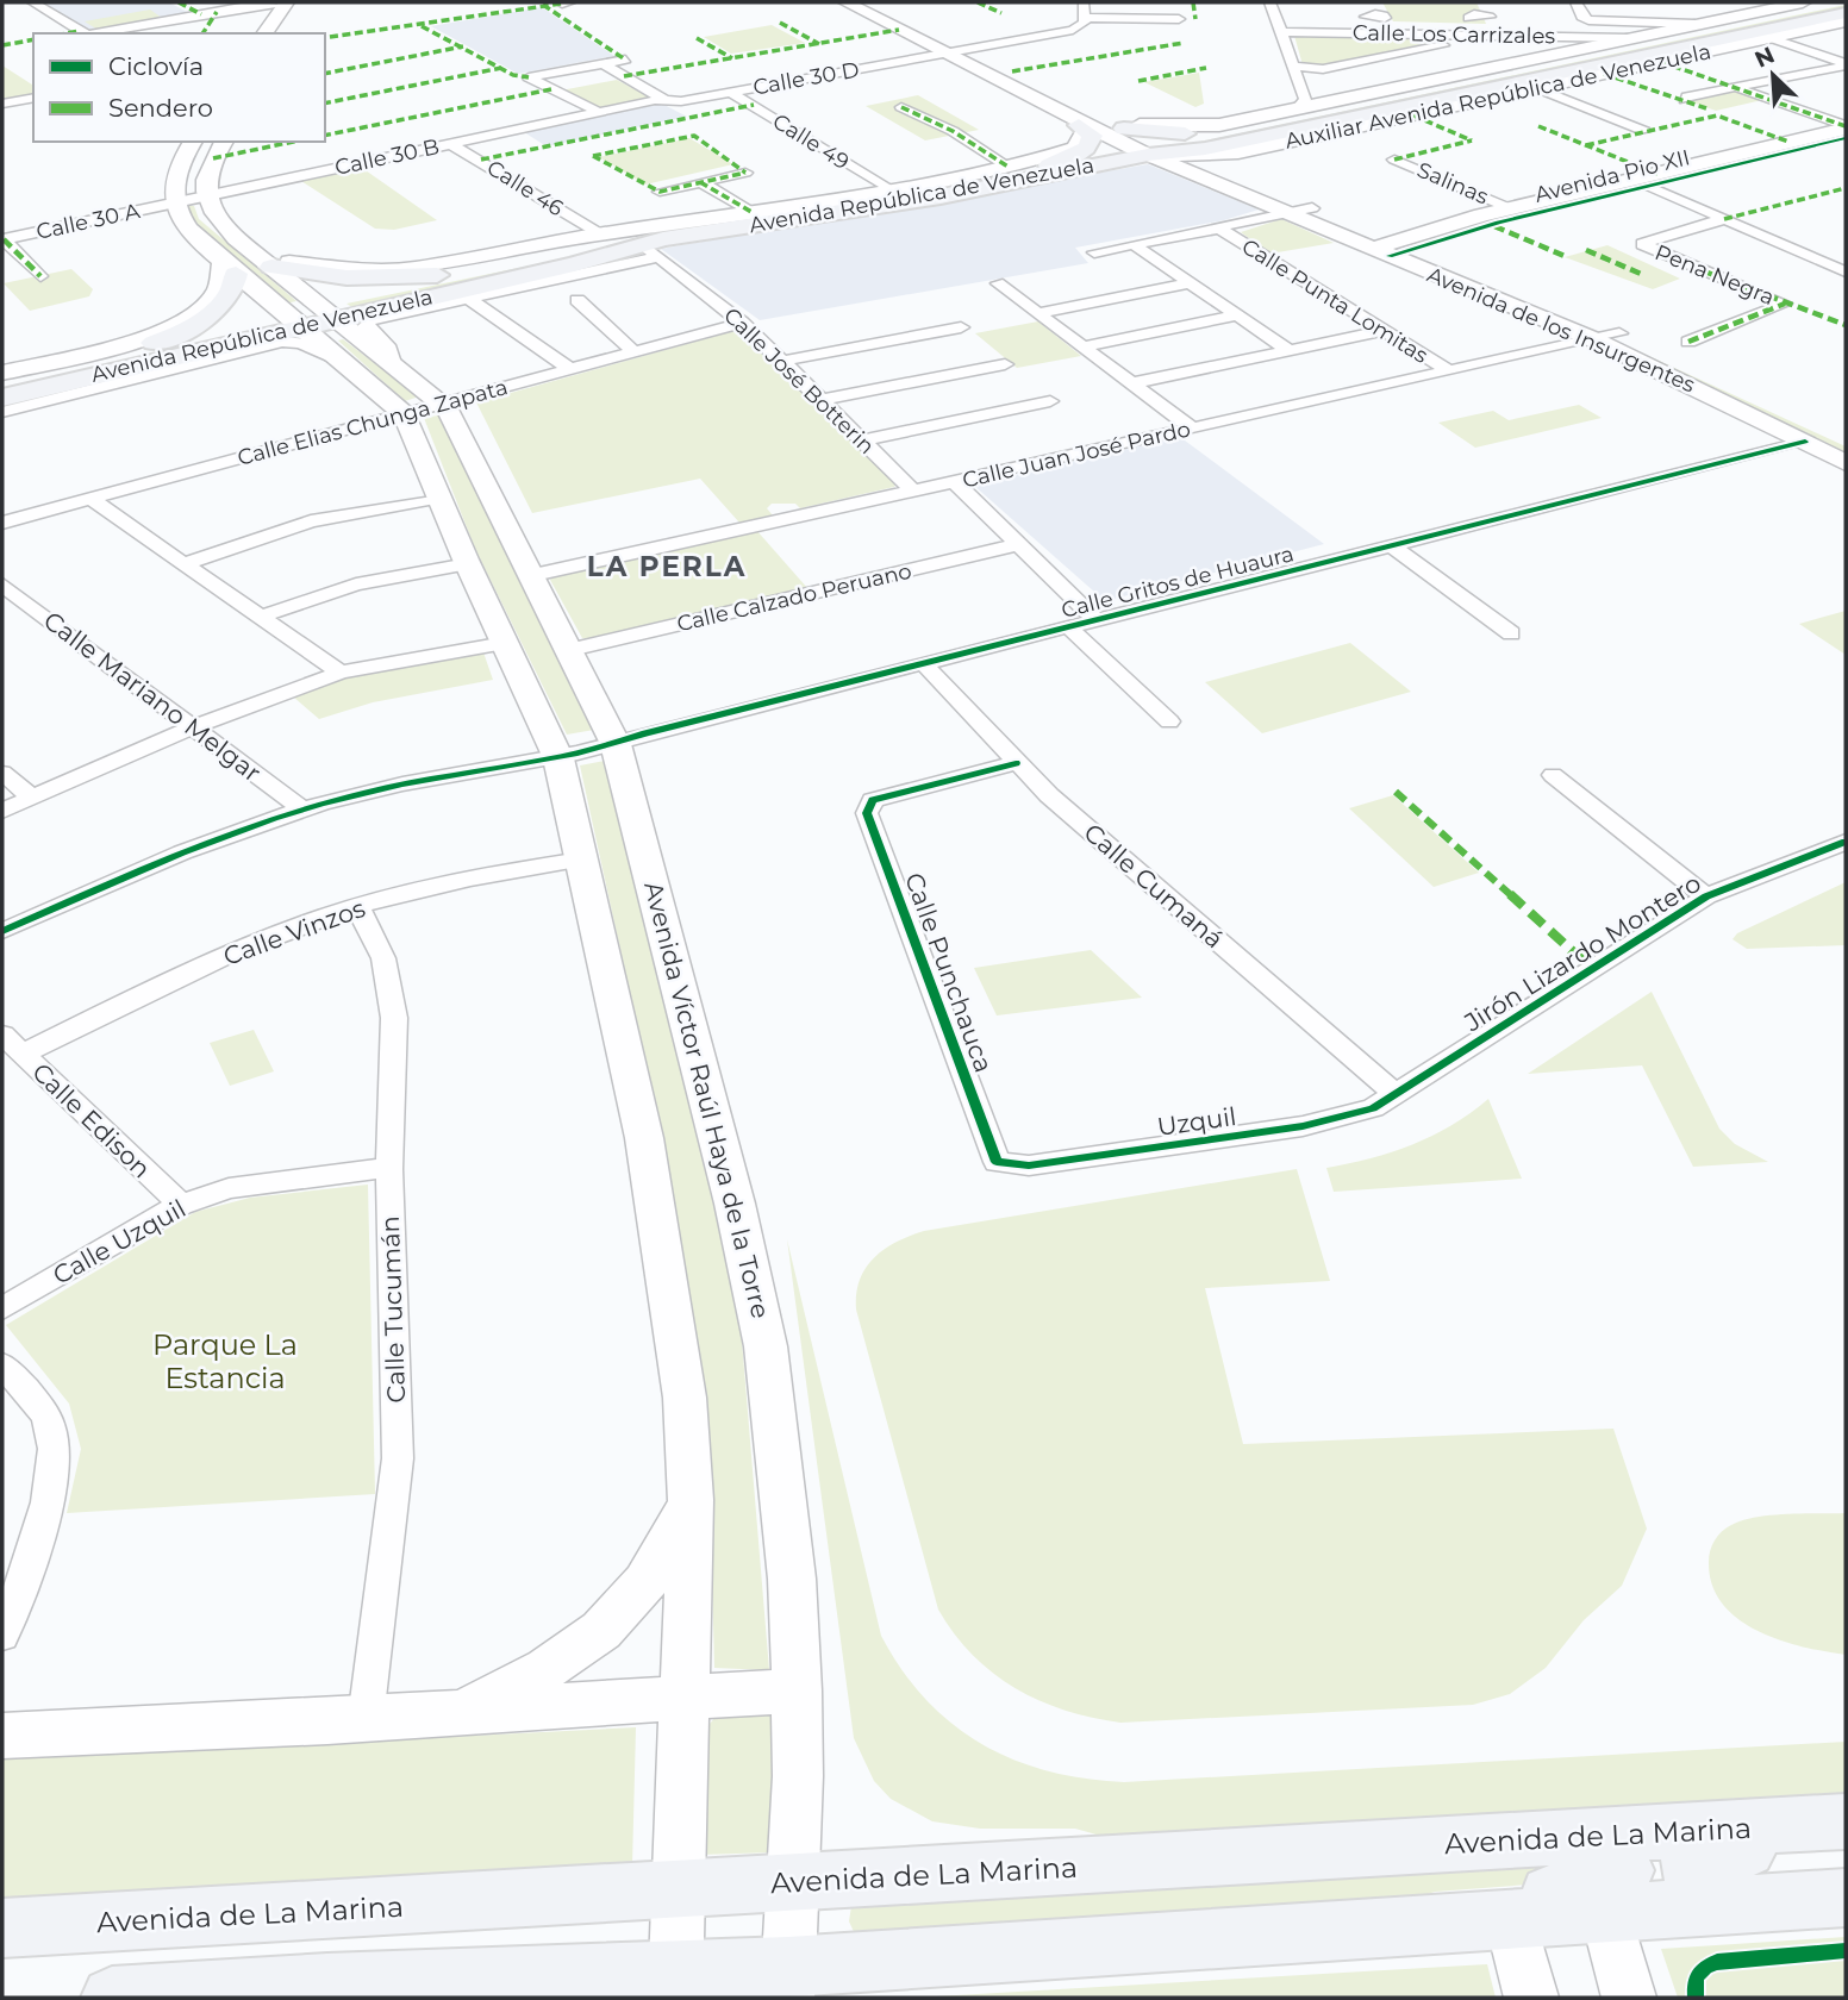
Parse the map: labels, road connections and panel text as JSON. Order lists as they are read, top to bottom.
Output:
{
  "streets": {
    "main road": [
      "Auxiliar Avenida República de Venezuela",
      "Avenida Pio XII",
      "Avenida República de Venezuela",
      "Avenida de los Insurgentes",
      "Avenida Víctor Raúl Haya de la Torre",
      "Avenida de La Marina"
    ],
    "street": [
      "Calle Los Carrizales",
      "Calle 30 D",
      "Calle 49",
      "Calle 30 B",
      "Salinas",
      "Calle 46",
      "Calle 30 A",
      "Pena Negra",
      "Calle Punta Lomitas",
      "Calle José Botterin",
      "Calle Elias Chunga Zapata",
      "Calle Juan José Pardo",
      "Calle Gritos de Huaura",
      "Calle Calzado Peruano",
      "Calle Mariano Melgar",
      "Calle Cumaná",
      "Calle Vinzos",
      "Jirón Lizardo Montero",
      "Calle Punchauca",
      "Calle Edison",
      "Uzquil",
      "Calle Uzquil",
      "Calle Tucumán"
    ]
  },
  "crossings": [
    ["Calle Los Carrizales", "Auxiliar Avenida República de Venezuela"],
    ["Calle 30 D", "Calle 49"],
    ["Calle 30 D", "Calle 30 B"],
    ["Auxiliar Avenida República de Venezuela", "Avenida República de Venezuela"],
    ["Auxiliar Avenida República de Venezuela", "Avenida de los Insurgentes"],
    ["Calle 30 B", "Calle 46"],
    ["Calle 30 B", "Calle 30 A"],
    ["Calle 30 B", "Avenida Víctor Raúl Haya de la Torre"],
    ["Avenida Pio XII", "Salinas"],
    ["Avenida Pio XII", "Avenida de los Insurgentes"],
    ["Avenida República de Venezuela", "Avenida de los Insurgentes"],
    ["Avenida República de Venezuela", "Calle José Botterin"],
    ["Avenida República de Venezuela", "Avenida Víctor Raúl Haya de la Torre"],
    ["Calle Punta Lomitas", "Calle Juan José Pardo"],
    ["Avenida de los Insurgentes", "Calle Juan José Pardo"],
    ["Avenida de los Insurgentes", "Calle Gritos de Huaura"],
    ["Calle José Botterin", "Calle Elias Chunga Zapata"],
    ["Calle José Botterin", "Calle Juan José Pardo"],
    ["Calle Elias Chunga Zapata", "Avenida Víctor Raúl Haya de la Torre"],
    ["Calle Juan José Pardo", "Avenida Víctor Raúl Haya de la Torre"],
    ["Calle Gritos de Huaura", "Calle Mariano Melgar"],
    ["Calle Gritos de Huaura", "Calle Cumaná"],
    ["Calle Gritos de Huaura", "Avenida Víctor Raúl Haya de la Torre"],
    ["Calle Calzado Peruano", "Avenida Víctor Raúl Haya de la Torre"],
    ["Calle Cumaná", "Jirón Lizardo Montero"],
    ["Calle Cumaná", "Calle Punchauca"],
    ["Calle Cumaná", "Uzquil"],
    ["Calle Vinzos", "Calle Edison"],
    ["Calle Vinzos", "Calle Tucumán"],
    ["Jirón Lizardo Montero", "Uzquil"],
    ["Calle Punchauca", "Uzquil"],
    ["Avenida Víctor Raúl Haya de la Torre", "Avenida de La Marina"],
    ["Calle Edison", "Calle Uzquil"],
    ["Calle Uzquil", "Calle Tucumán"]
  ],
  "districts": ["LA PERLA"],
  "parks": ["Parque La Estancia"],
  "legend": ["Ciclovía", "Sendero"],
  "north": "top left"
}
